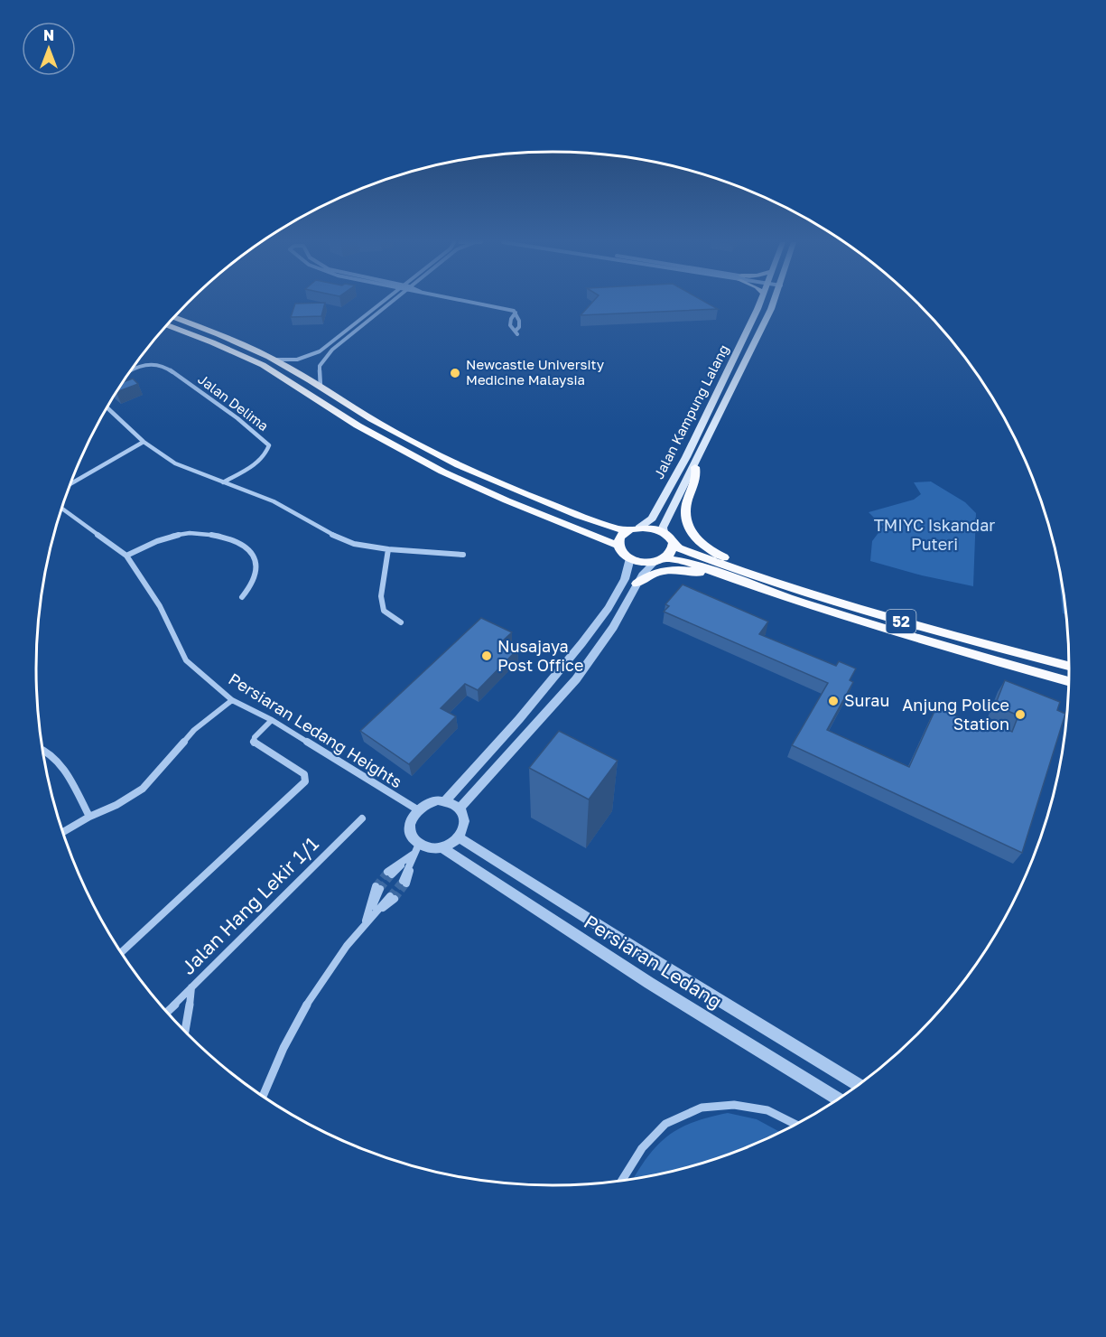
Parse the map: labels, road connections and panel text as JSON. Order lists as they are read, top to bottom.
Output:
{
  "streets": {
    "highway": ["52"],
    "main road": ["Jalan Kampung Lalang"],
    "street": [
      "Jalan Delima",
      "Persiaran Ledang Heights",
      "Jalan Hang Lekir 1/1",
      "Persiaran Ledang"
    ]
  },
  "crossings": [
    ["Jalan Kampung Lalang", "52"],
    ["Persiaran Ledang Heights", "Persiaran Ledang"]
  ],
  "parks": ["TMIYC Iskandar Puteri"],
  "places": [
    "Newcastle University Medicine Malaysia",
    "Nusajaya Post Office",
    "Surau",
    "Anjung Police Station"
  ],
  "north": "top"
}
